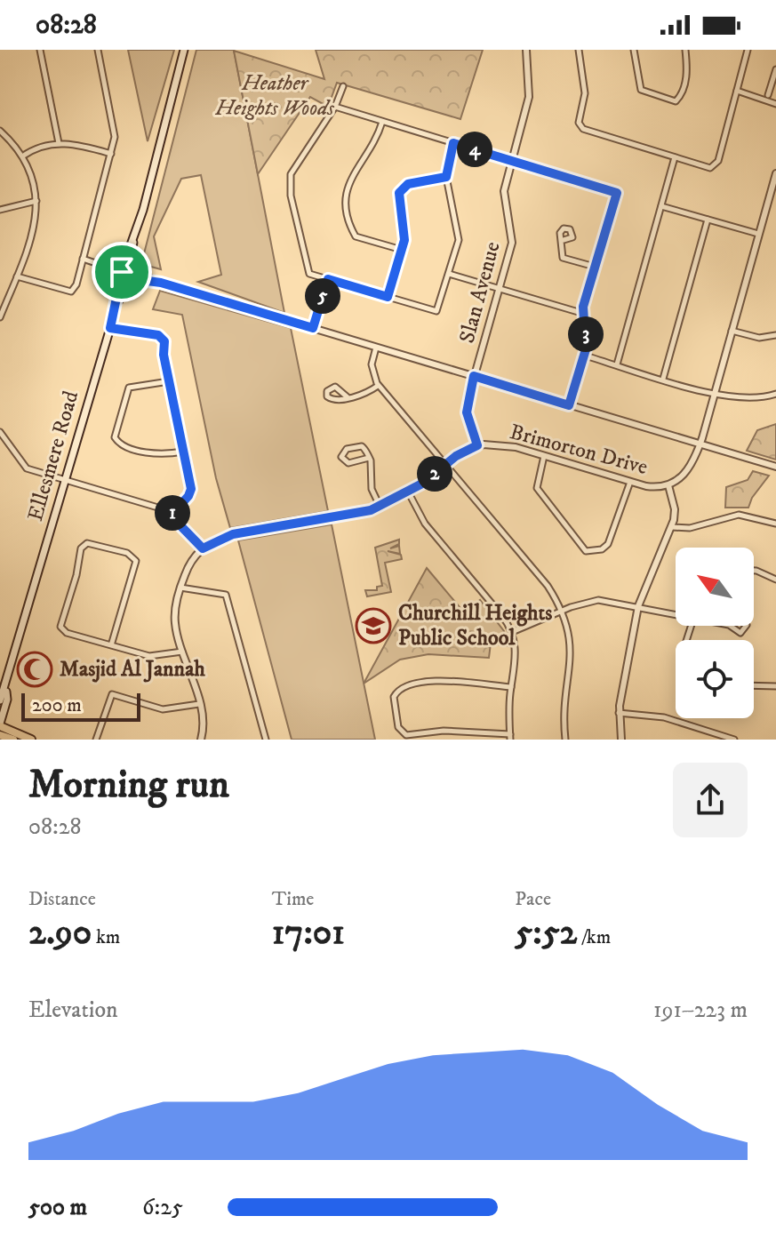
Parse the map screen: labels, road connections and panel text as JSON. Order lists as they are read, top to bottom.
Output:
{
  "streets": {
    "main road": ["Ellesmere Road"],
    "street": ["Slan Avenue", "Brimorton Drive"]
  },
  "crossings": [
    ["Slan Avenue", "Brimorton Drive"]
  ],
  "parks": ["Heather Heights Woods"],
  "places": {
    "school or university": ["Churchill Heights Public School"],
    "mosque": ["Masjid Al Jannah"]
  },
  "scale_bar": "200 m",
  "north": "top left",
  "page": {
    "status": "08:28",
    "pins": [
      "4",
      "5",
      "3",
      "2",
      "1"
    ],
    "scale": "200 m",
    "heading": ["Morning run", "08:28"],
    "stats": [
      ["Distance", "2.90 km"],
      ["Time", "17:01"],
      ["Pace", "5:52 /km"]
    ],
    "chart": ["Elevation", "191–223 m"],
    "list": [
      {
        "name": "500 m",
        "note": "6:25"
      }
    ]
  }
}
